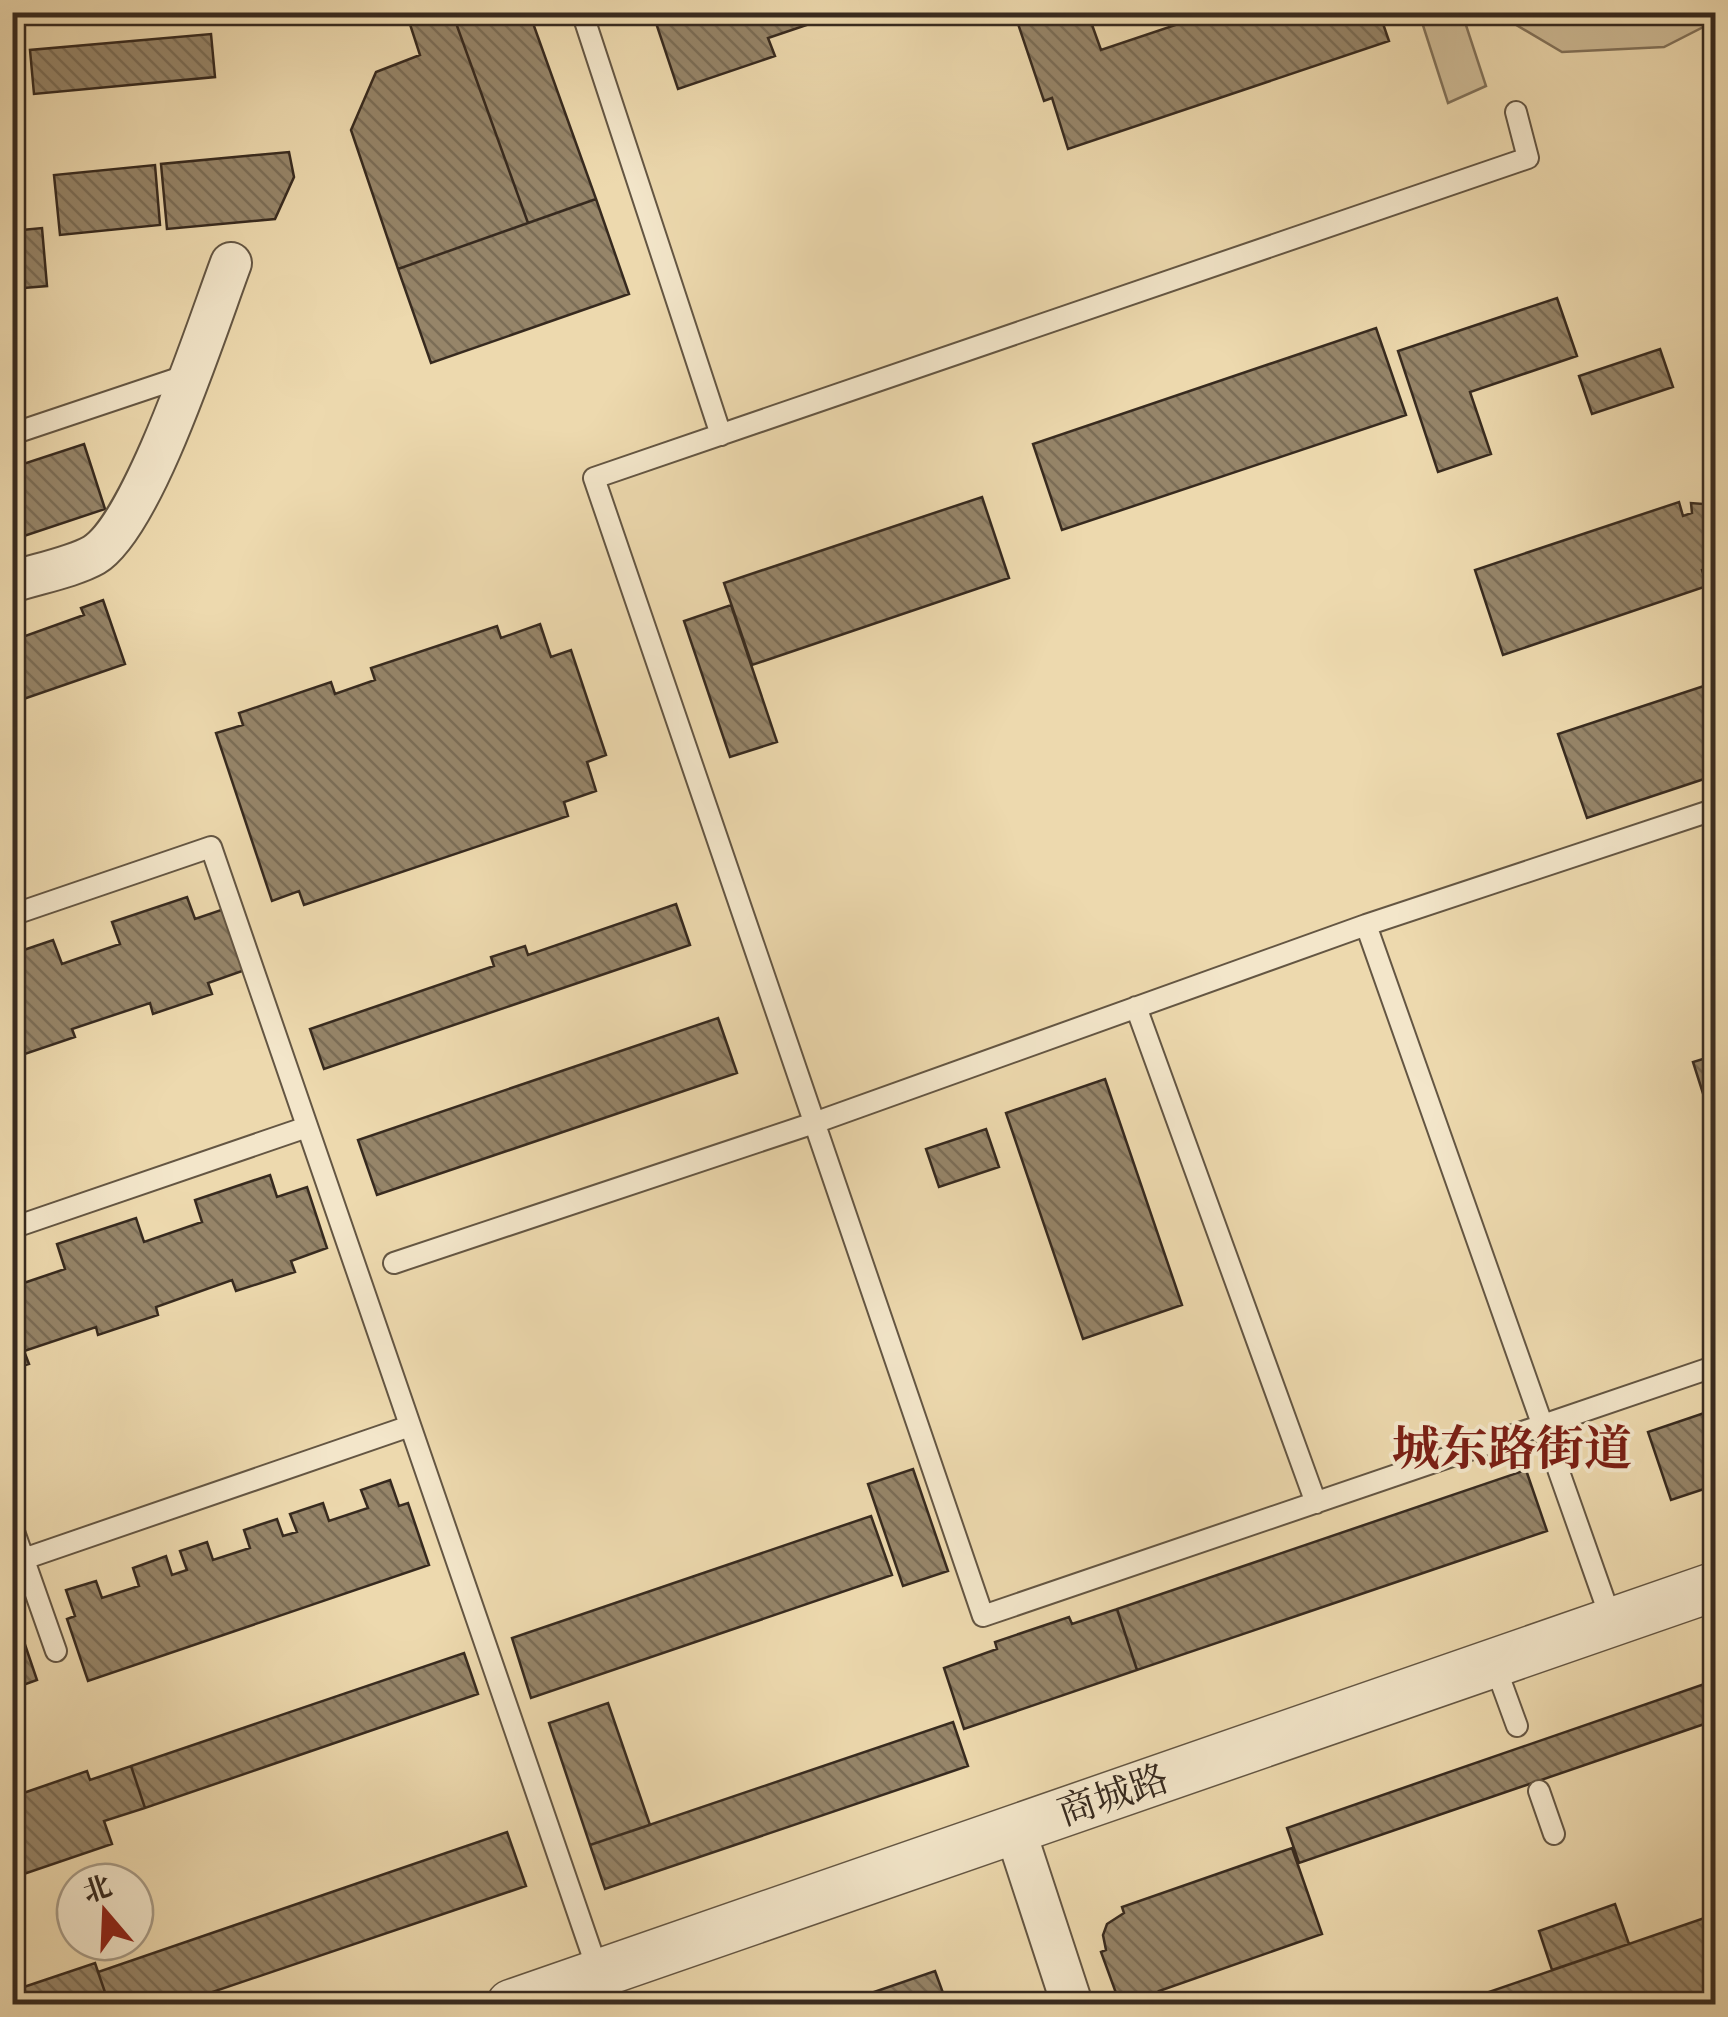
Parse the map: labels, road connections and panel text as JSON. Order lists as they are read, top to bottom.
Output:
{
  "streets": {
    "street": ["商城路"]
  },
  "districts": ["城东路街道"],
  "north": "top"
}
